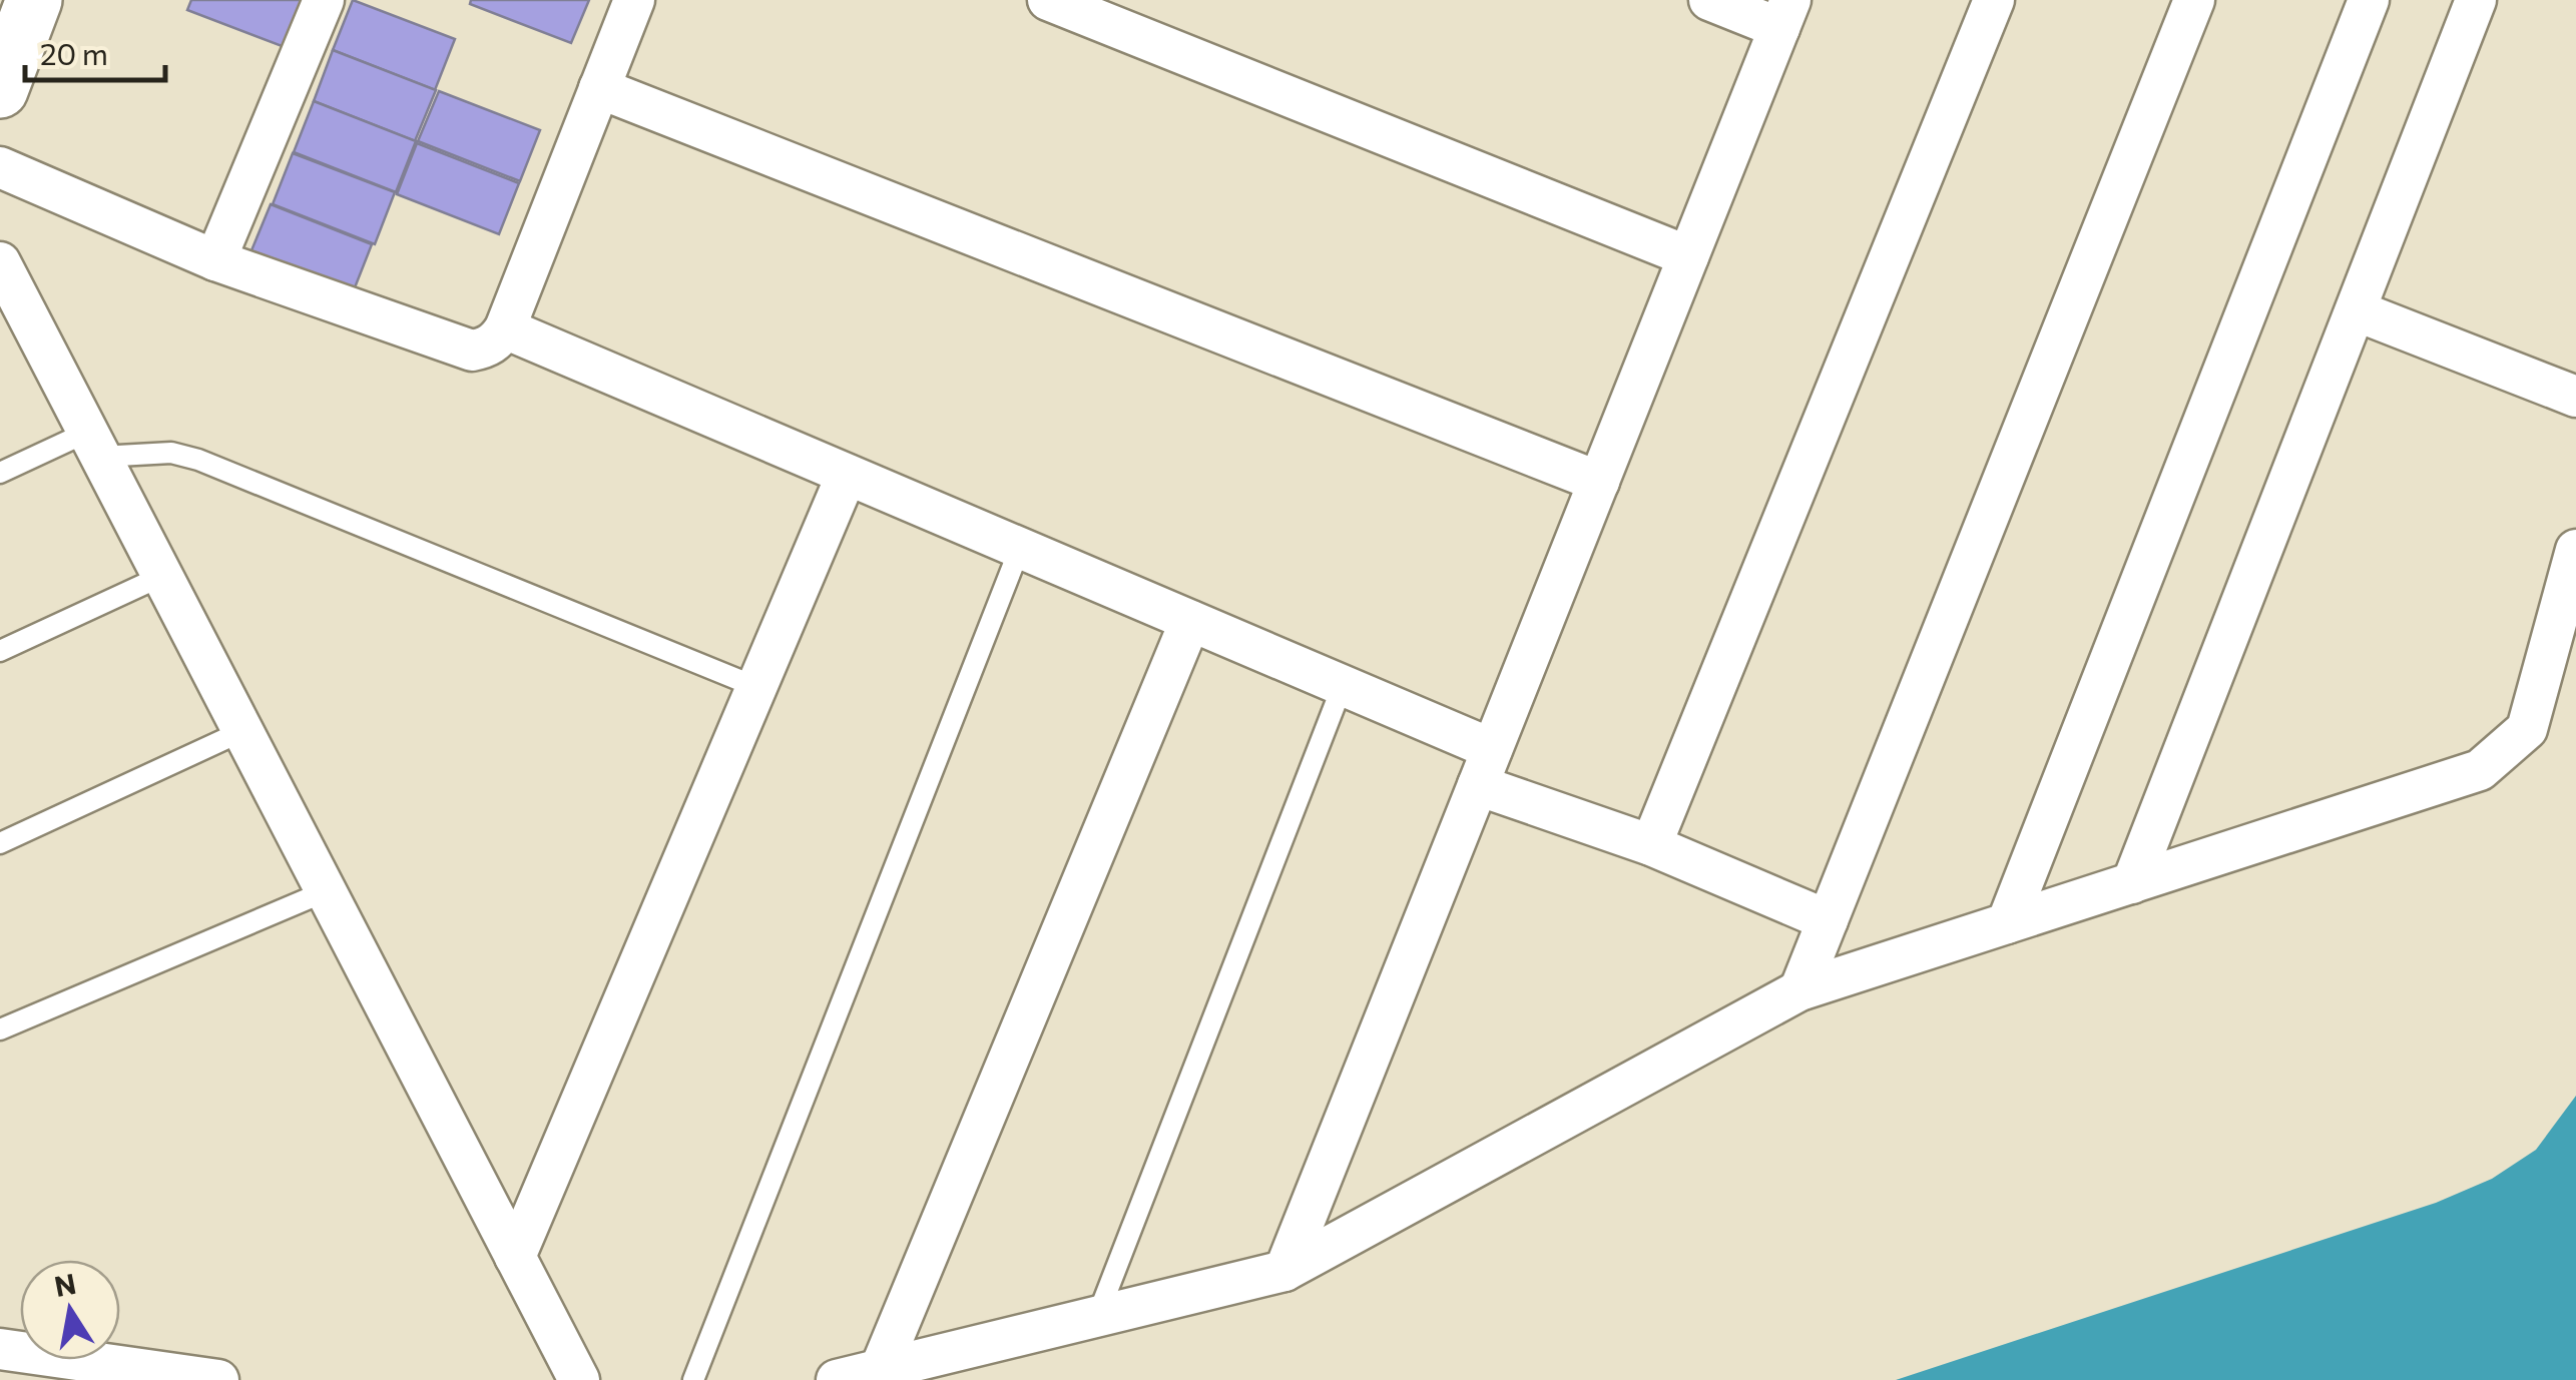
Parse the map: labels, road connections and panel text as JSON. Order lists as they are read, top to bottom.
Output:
{
  "scale_bar": "20 m",
  "north": "top"
}
